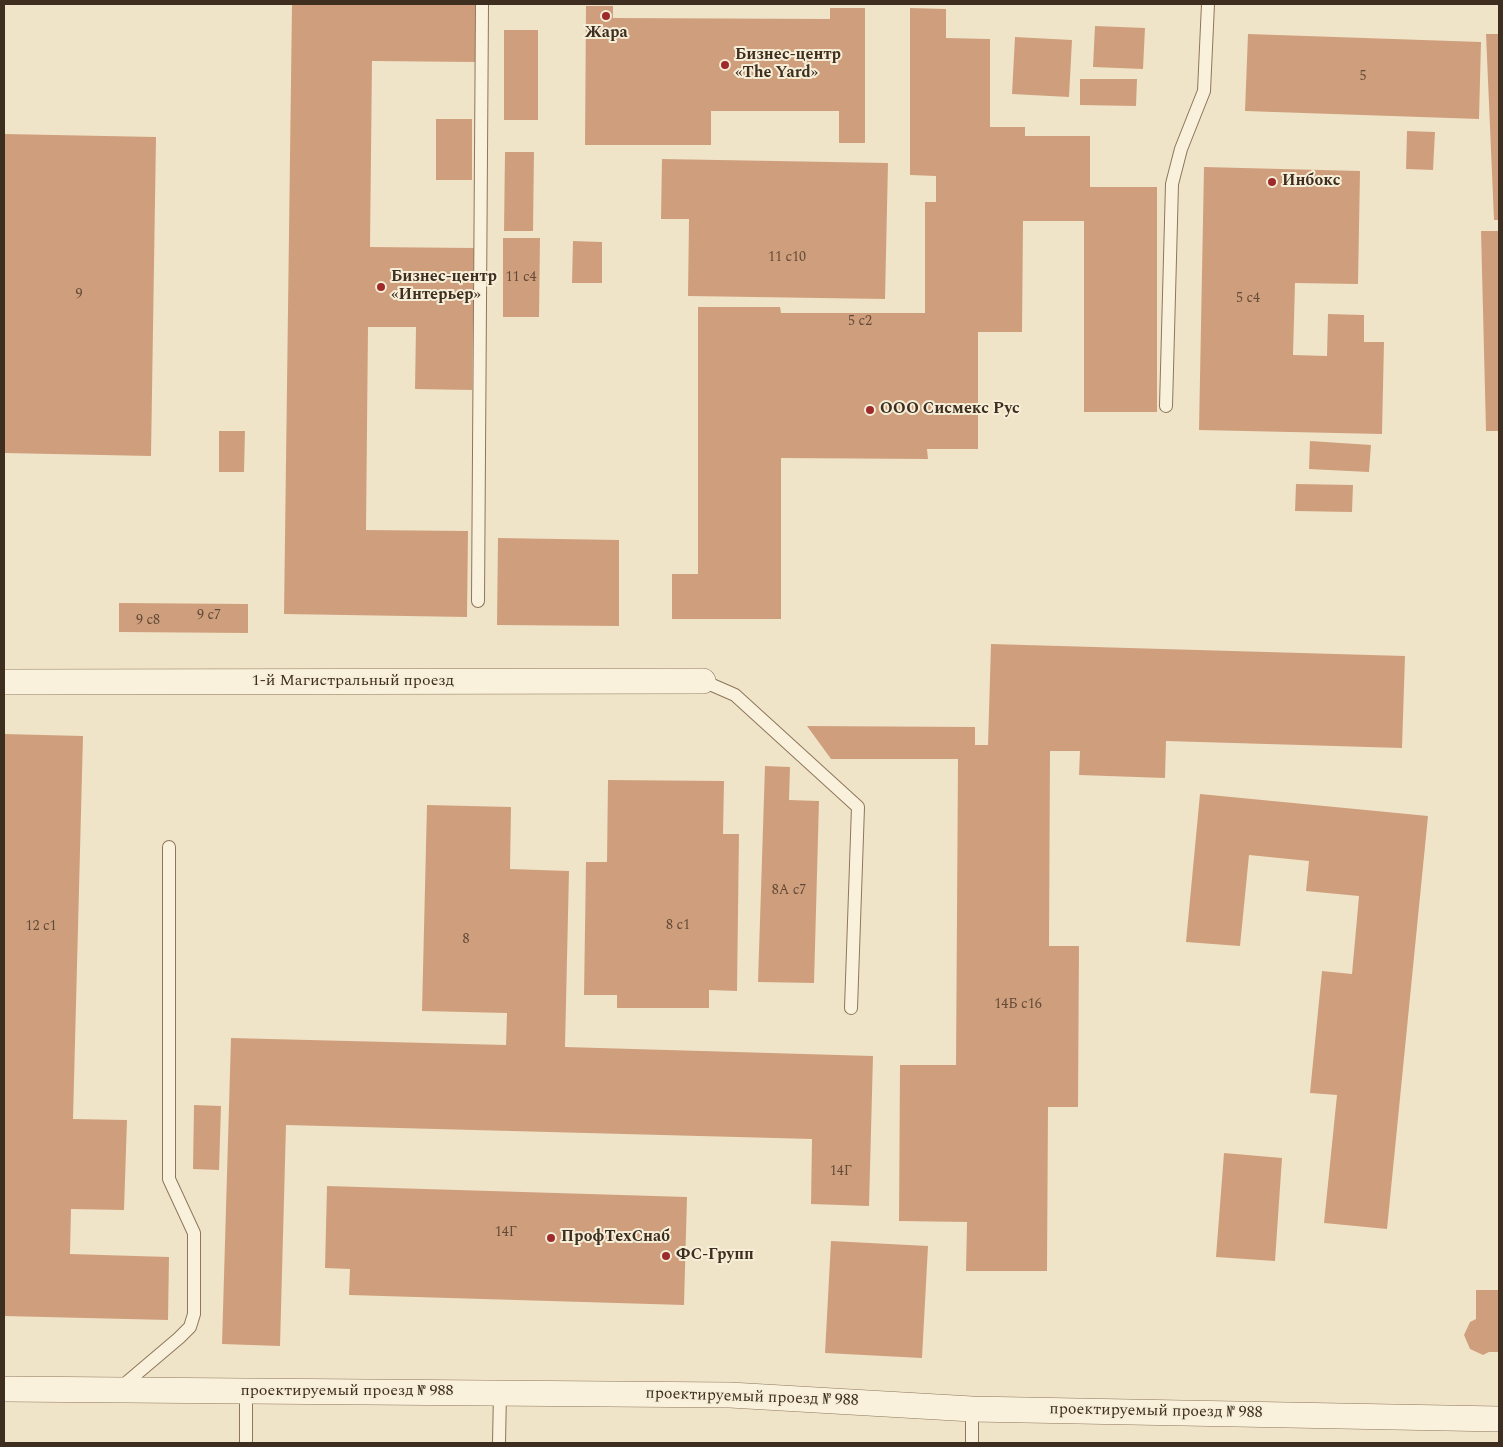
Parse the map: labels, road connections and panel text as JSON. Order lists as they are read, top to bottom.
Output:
{
  "streets": {
    "street": ["1-й Магистральный проезд", "проектируемый проезд № 988"]
  },
  "places": [
    "Жара",
    "Бизнес-центр «The Yard»",
    "Инбокс",
    "Бизнес-центр «Интерьер»",
    "ООО Сисмекс Рус",
    "ПрофТехСнаб",
    "ФС-Групп"
  ],
  "house_numbers": [
    "5",
    "11 с10",
    "11 с4",
    "9",
    "5 с4",
    "5 с2",
    "9 с7",
    "9 с8",
    "8А с7",
    "8 с1",
    "12 с1",
    "8",
    "14Б с16",
    "14Г",
    "14Г"
  ]
}
